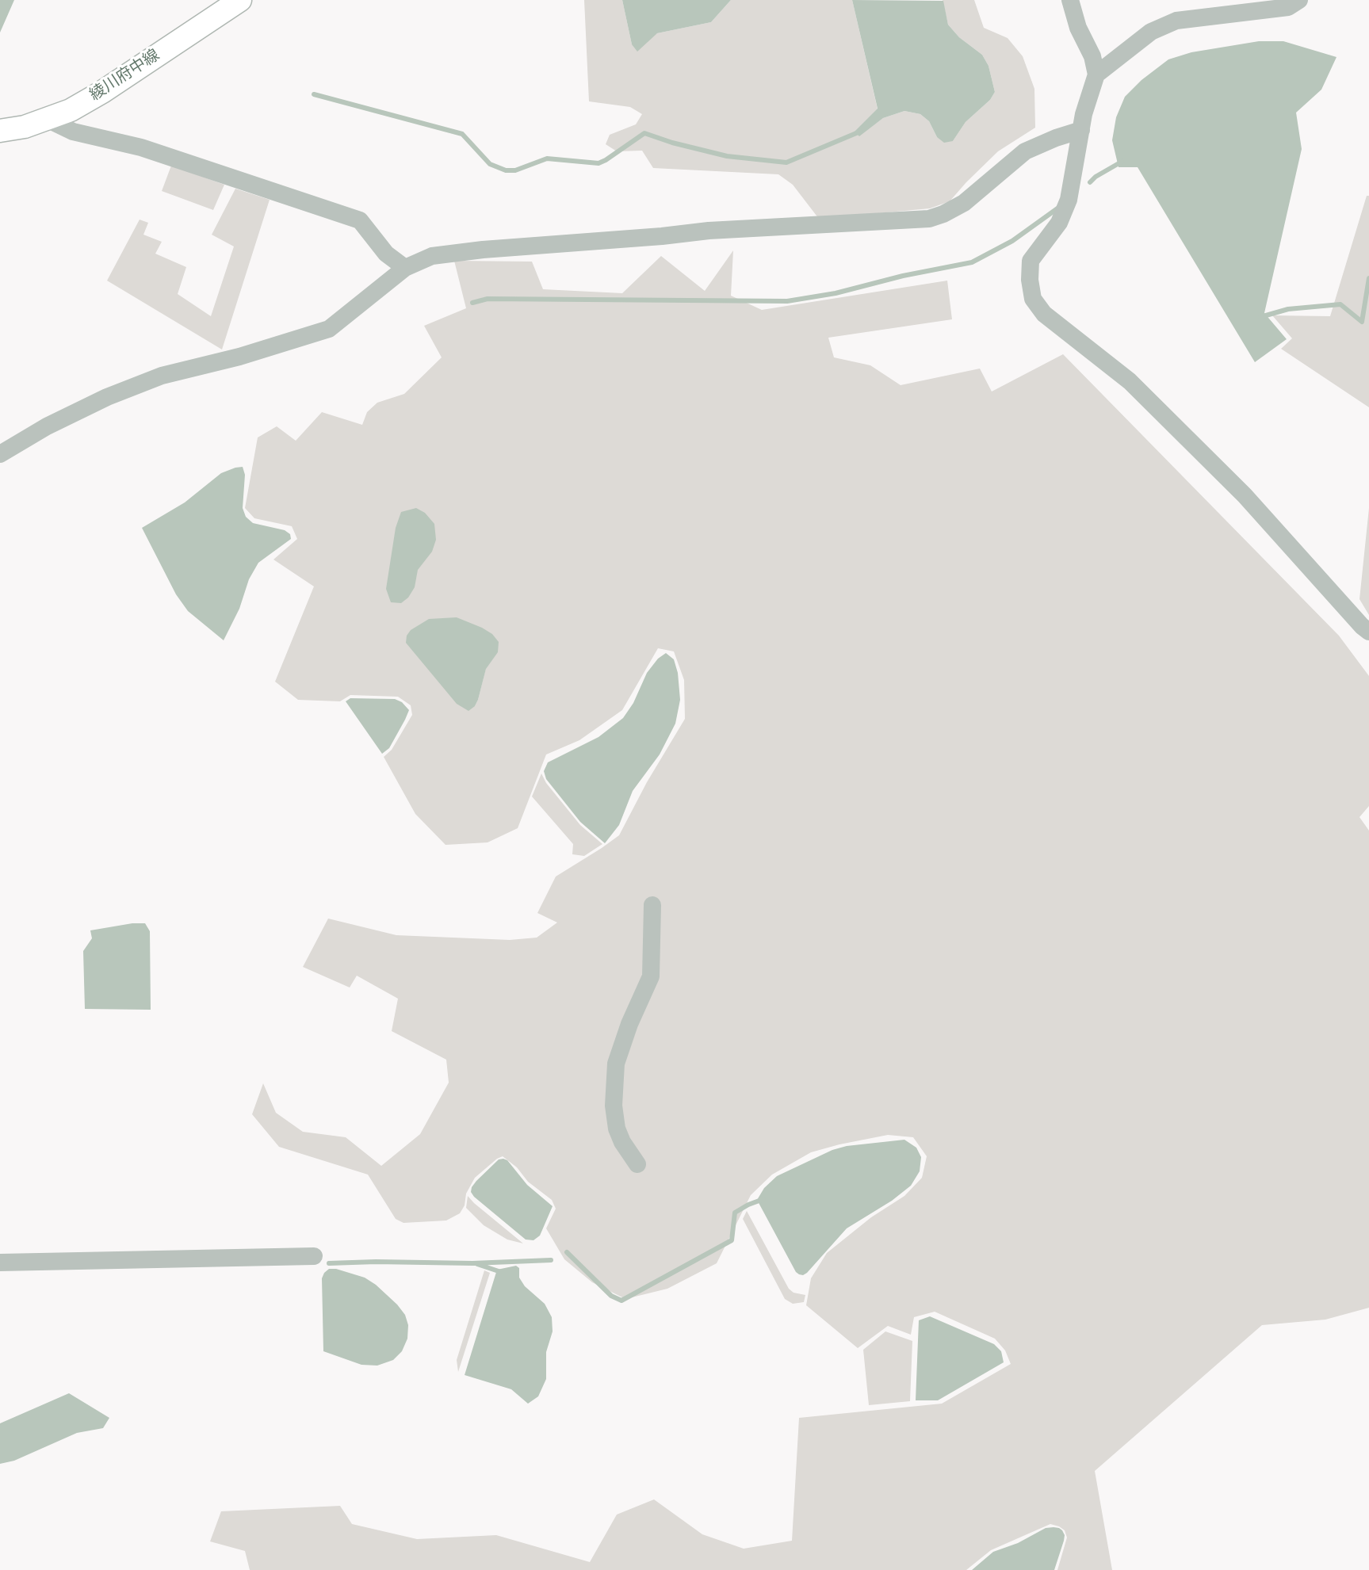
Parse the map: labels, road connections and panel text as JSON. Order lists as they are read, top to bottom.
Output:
{
  "streets": {
    "main road": ["綾川府中線"]
  }
}
